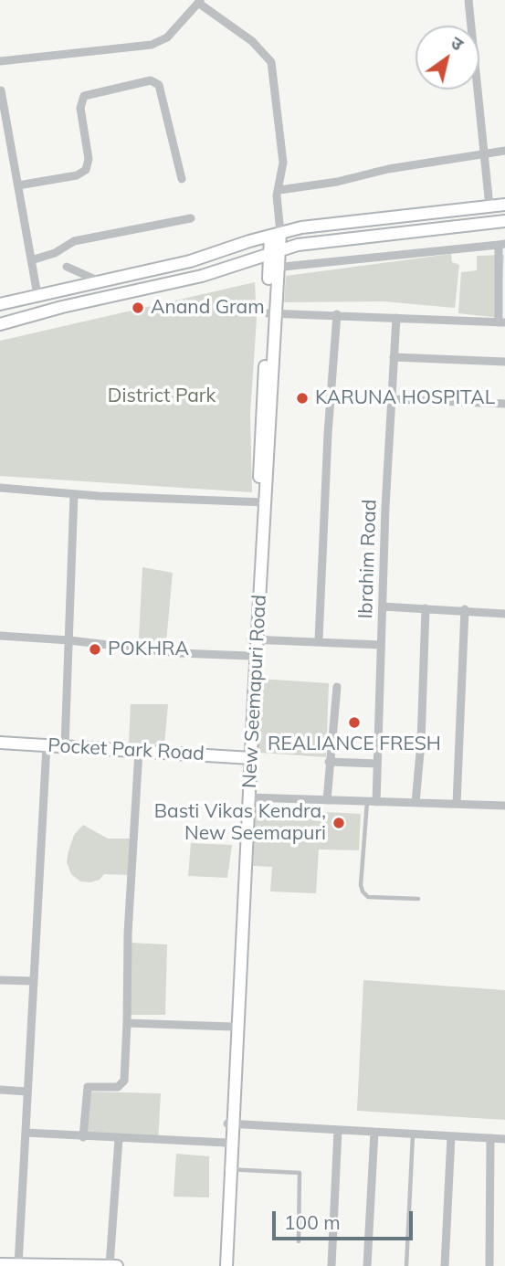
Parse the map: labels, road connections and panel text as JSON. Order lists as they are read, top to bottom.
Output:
{
  "streets": {
    "main road": ["New Seemapuri Road", "Pocket Park Road"],
    "street": ["Ibrahim Road"]
  },
  "crossings": [
    ["New Seemapuri Road", "Pocket Park Road"]
  ],
  "parks": ["District Park"],
  "places": [
    "Anand Gram",
    "KARUNA HOSPITAL",
    "POKHRA",
    "REALIANCE FRESH",
    "Basti Vikas Kendra, New Seemapuri"
  ],
  "scale_bar": "100 m",
  "north": "top right"
}
